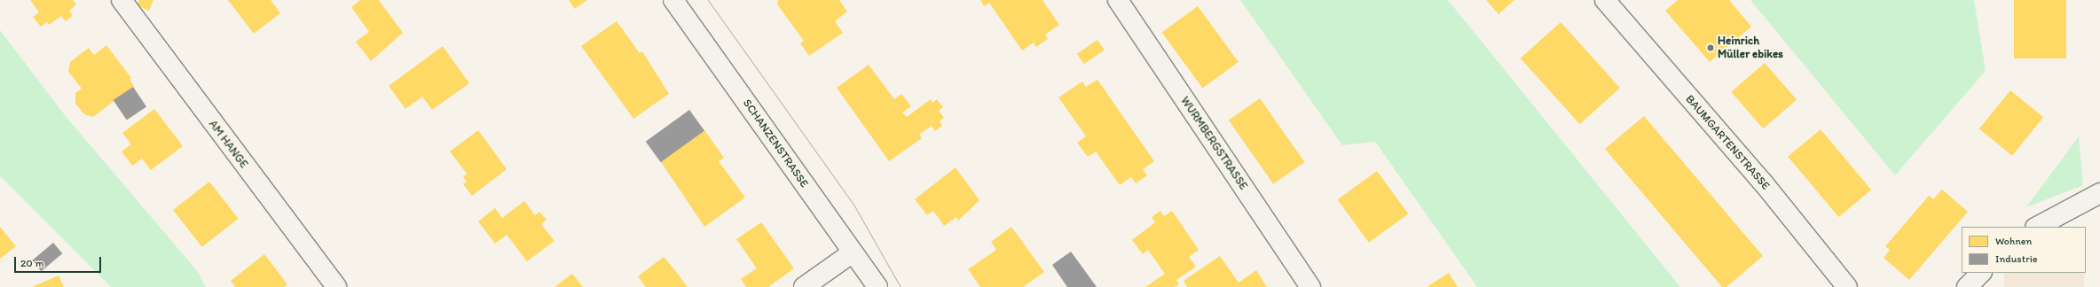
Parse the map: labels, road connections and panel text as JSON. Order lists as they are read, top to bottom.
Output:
{
  "streets": {
    "street": [
      "BAUMGARTENSTRASSE",
      "SCHANZENSTRASSE",
      "WURMBERGSTRASSE",
      "AM HANGE"
    ]
  },
  "places": ["Heinrich Müller ebikes"],
  "legend": ["Wohnen", "Industrie"],
  "scale_bar": "20 m"
}
